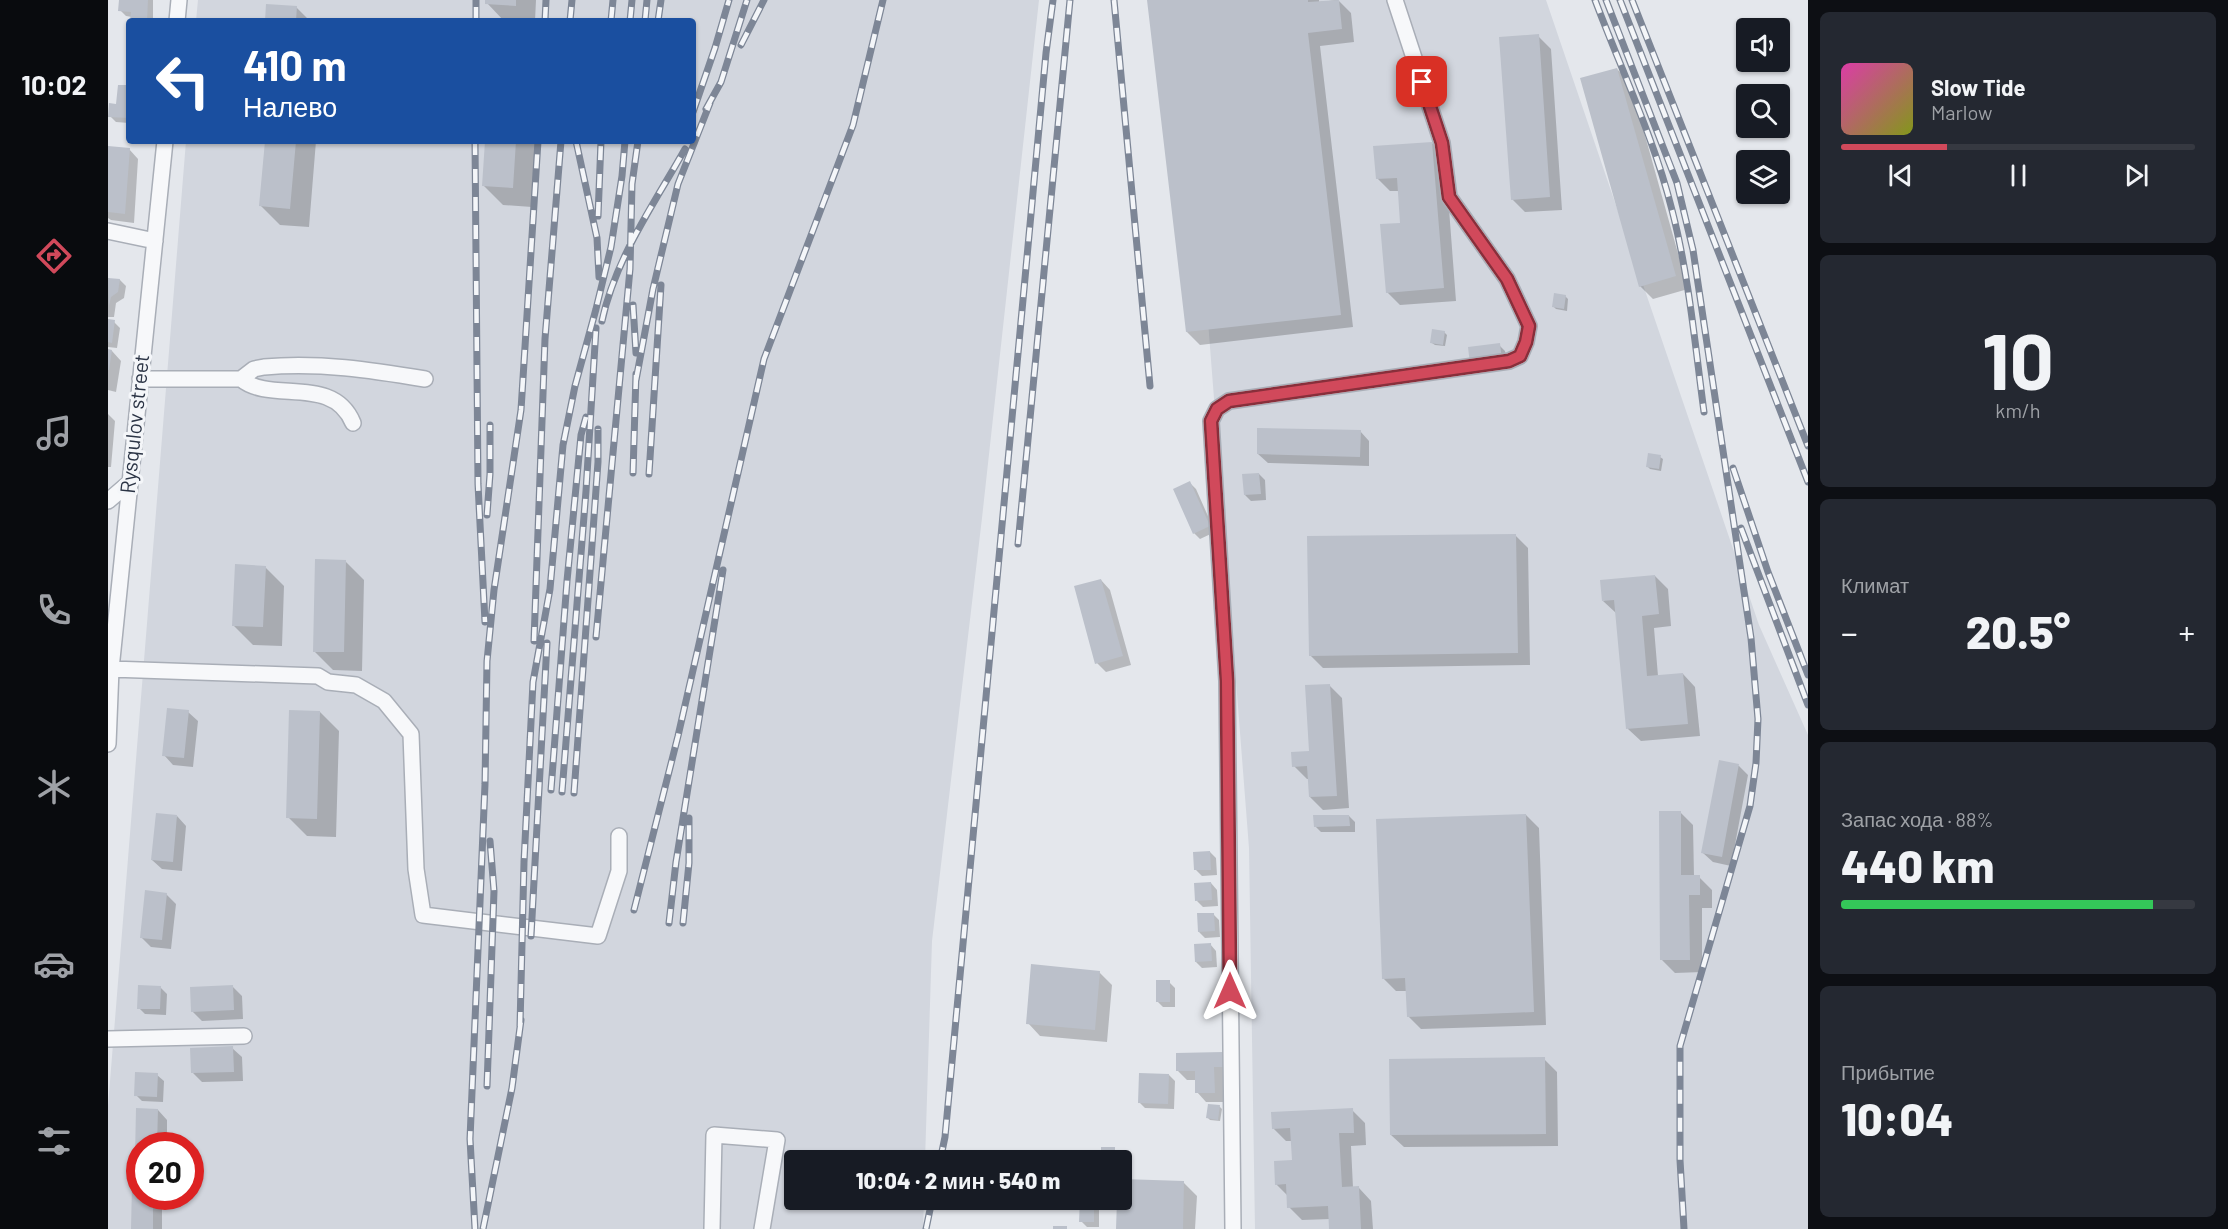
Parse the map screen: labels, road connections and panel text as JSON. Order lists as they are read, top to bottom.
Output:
{
  "streets": {
    "street": ["Rysqulov street"]
  },
  "page": {
    "tabs": "10:02",
    "turn": ["410 m", "Налево"],
    "song": ["Slow Tide", "Marlow"],
    "tile": [
      ["10", "km/h"],
      "Климат",
      ["Запас хода · 88%", "440 km"],
      ["Прибытие", "10:04"]
    ],
    "heat": ["−", "20.5°", "+"],
    "limit": "20",
    "trip": "10:04 · 2 мин · 540 m"
  }
}
